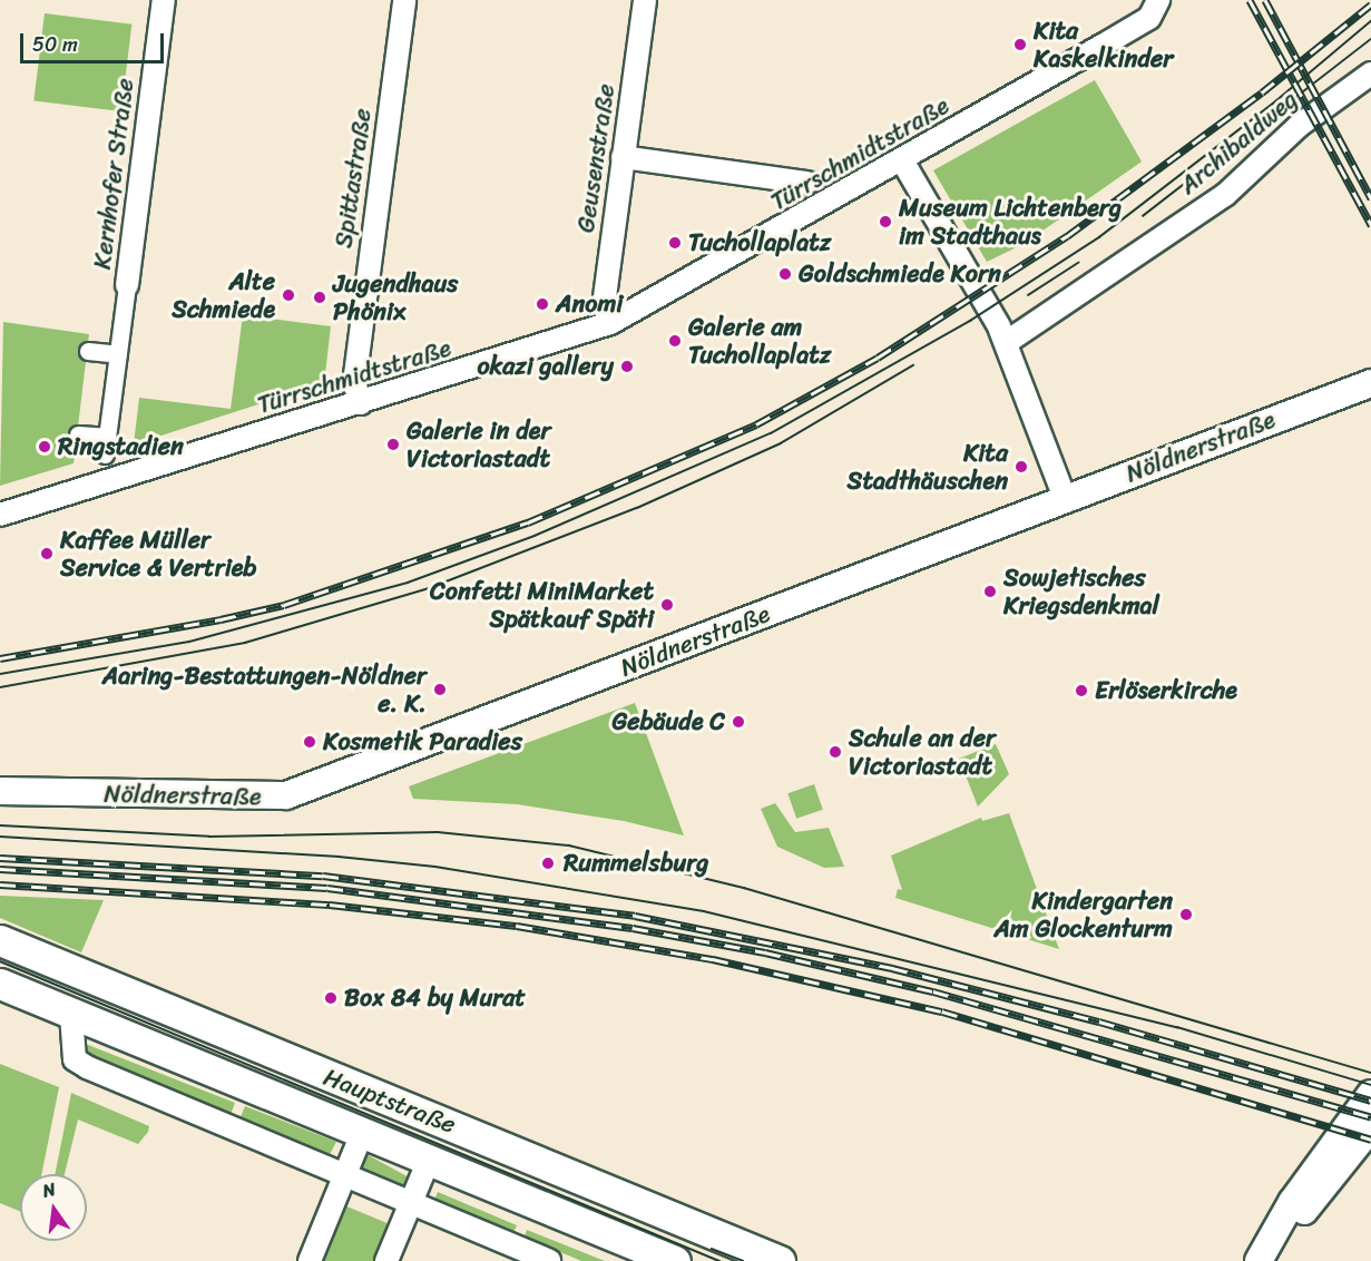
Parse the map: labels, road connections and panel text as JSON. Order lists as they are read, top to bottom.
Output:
{
  "streets": {
    "main road": ["Hauptstraße"],
    "street": [
      "Archibaldweg",
      "Türrschmidtstraße",
      "Geusenstraße",
      "Kernhofer Straße",
      "Spittastraße",
      "Nöldnerstraße"
    ]
  },
  "crossings": [
    ["Türrschmidtstraße", "Geusenstraße"],
    ["Türrschmidtstraße", "Spittastraße"]
  ],
  "places": [
    "Kita Kaskelkinder",
    "Museum Lichtenberg im Stadthaus",
    "Tuchollaplatz",
    "Goldschmiede Korn",
    "Alte Schmiede",
    "Jugendhaus Phönix",
    "Anomi",
    "Galerie am Tuchollaplatz",
    "okazi gallery",
    "Galerie in der Victoriastadt",
    "Ringstadien",
    "Kita Stadthäuschen",
    "Kaffee Müller Service & Vertrieb",
    "Sowjetisches Kriegsdenkmal",
    "Confetti MiniMarket Spätkauf Späti",
    "Aaring-Bestattungen-Nöldner e. K.",
    "Erlöserkirche",
    "Gebäude C",
    "Kosmetik Paradies",
    "Schule an der Victoriastadt",
    "Rummelsburg",
    "Kindergarten Am Glockenturm",
    "Box 84 by Murat"
  ],
  "scale_bar": "50 m",
  "north": "top"
}
